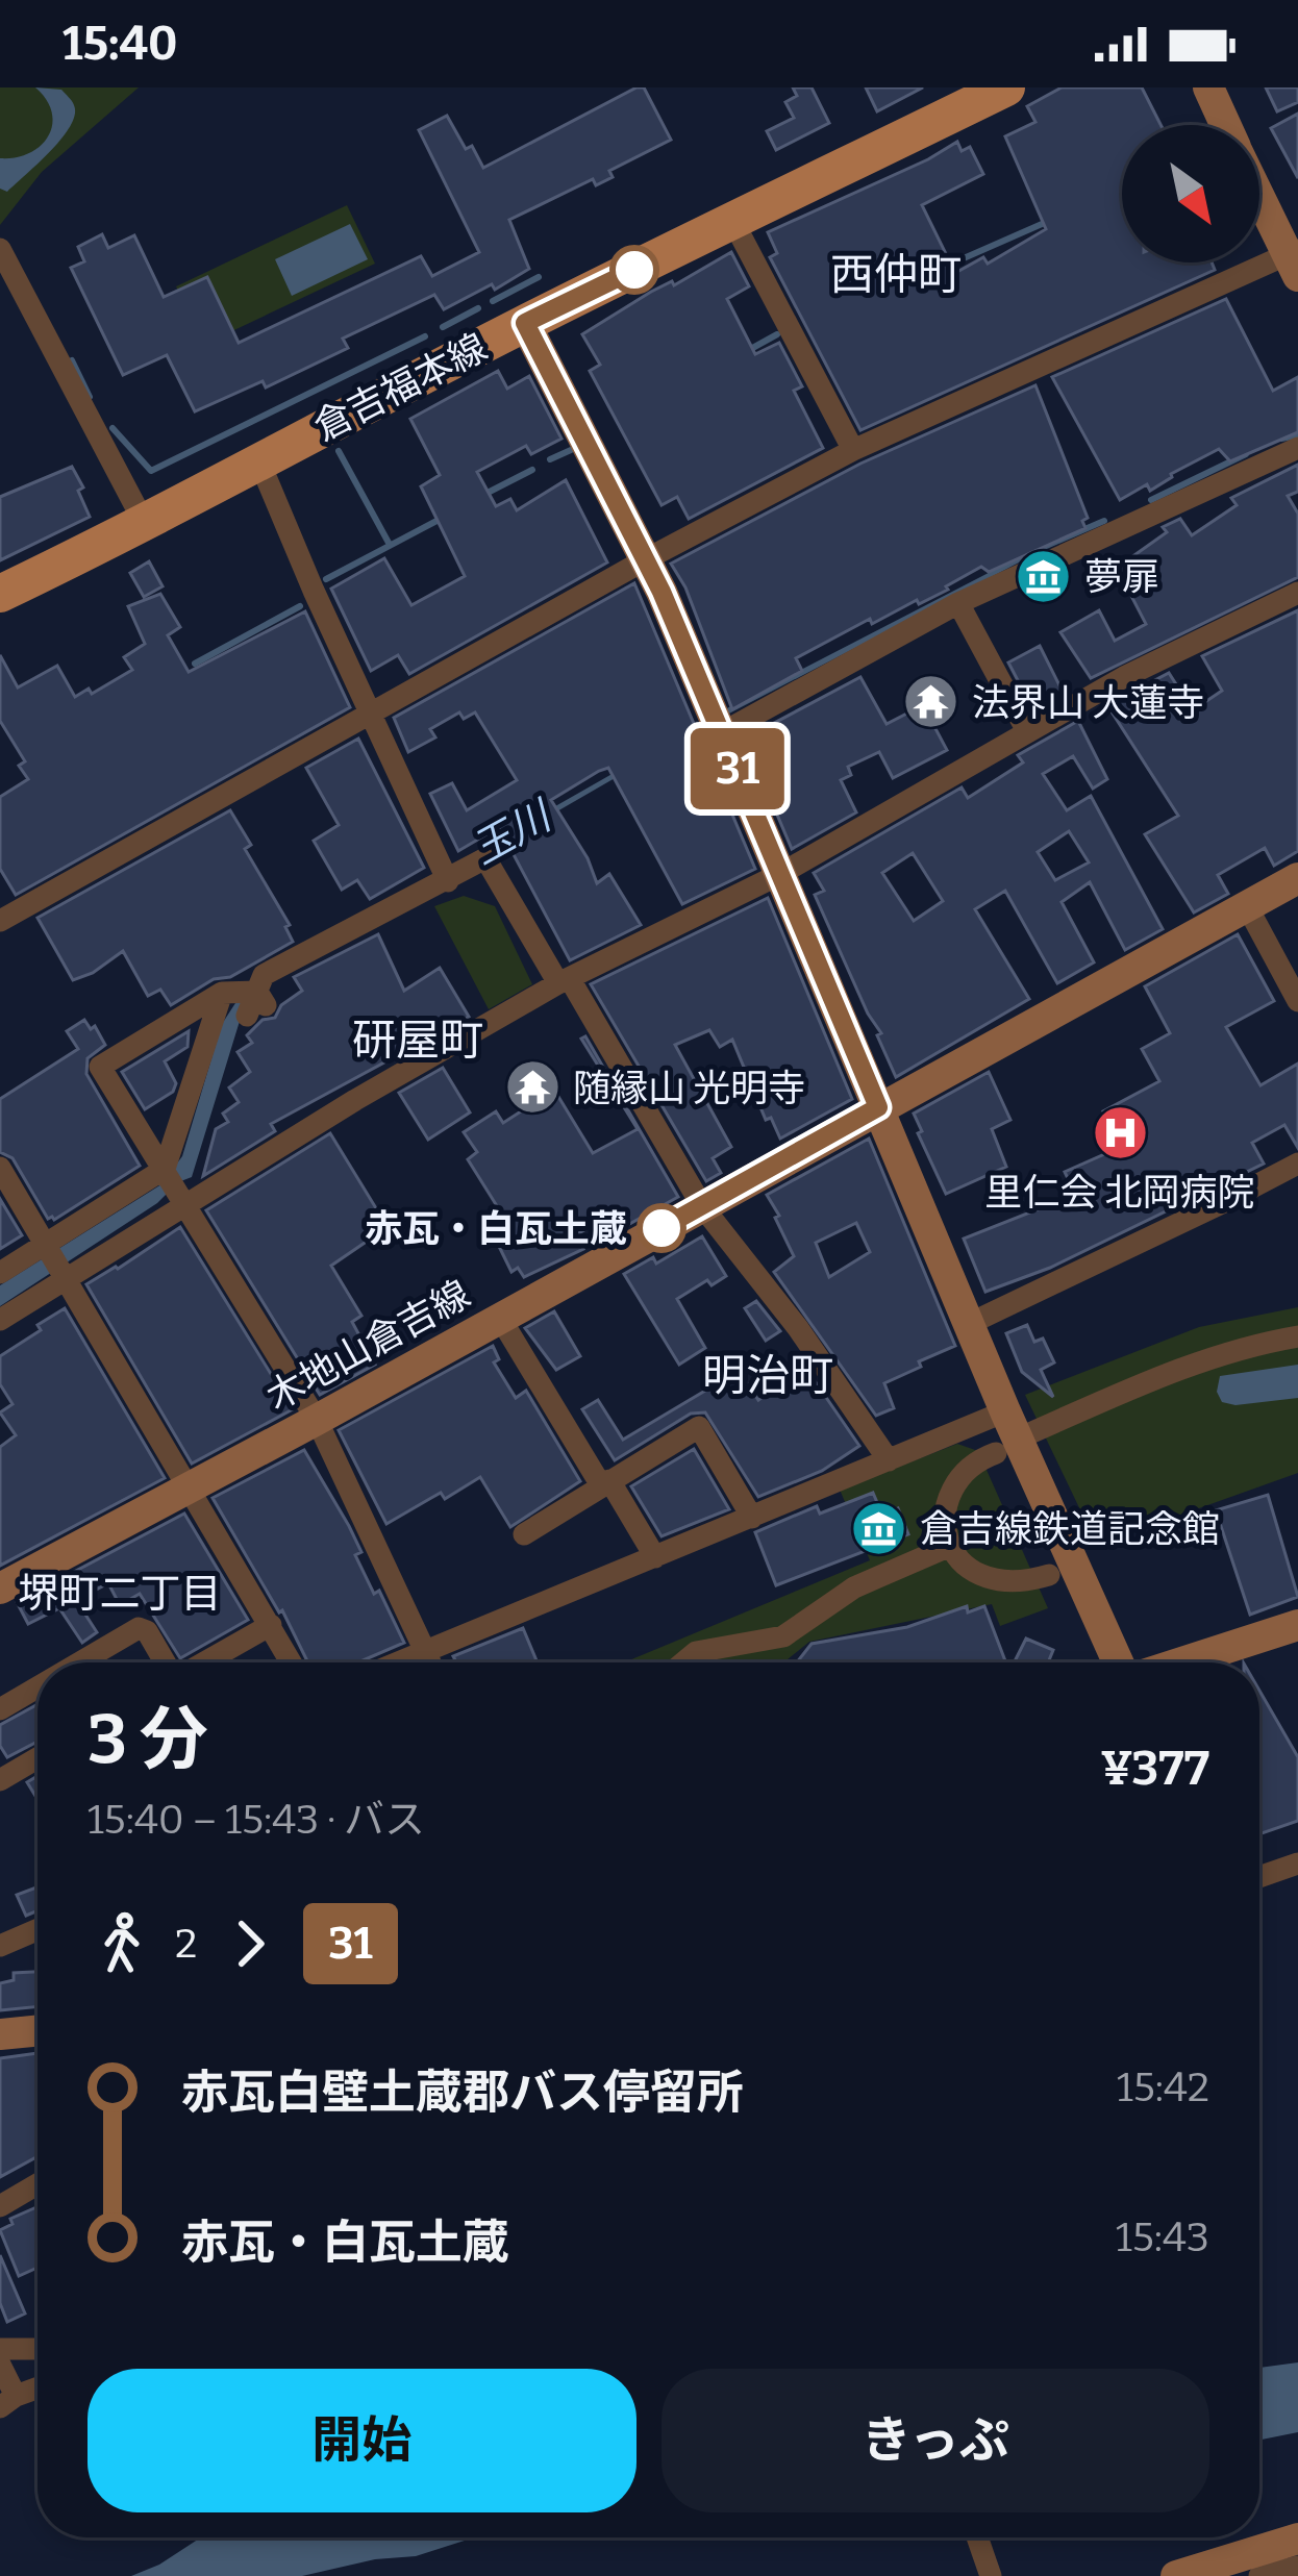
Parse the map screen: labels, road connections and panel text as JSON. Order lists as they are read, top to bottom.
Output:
{
  "streets": {
    "main road": ["倉吉福本線", "木地山倉吉線"]
  },
  "districts": [
    "西仲町",
    "研屋町",
    "明治町",
    "堺町二丁目"
  ],
  "water": ["玉川"],
  "places": {
    "museum": ["夢扉", "倉吉線鉄道記念館"],
    "temple": ["法界山 大蓮寺", "随縁山 光明寺"],
    "hospital": ["里仁会 北岡病院"],
    "other": ["赤瓦・白瓦土蔵"]
  },
  "lines": ["bus line 31"],
  "north": "bottom right",
  "page": {
    "status": "15:40",
    "on_map": "31",
    "heading": ["3 分", "15:40 – 15:43 · バス", "¥377"],
    "legs": ["2", "31"],
    "list": [
      {
        "name": "赤瓦白壁土蔵郡バス停留所",
        "value": "15:42"
      },
      {
        "name": "赤瓦・白瓦土蔵",
        "value": "15:43"
      }
    ],
    "buttons": ["開始", "きっぷ"]
  }
}
